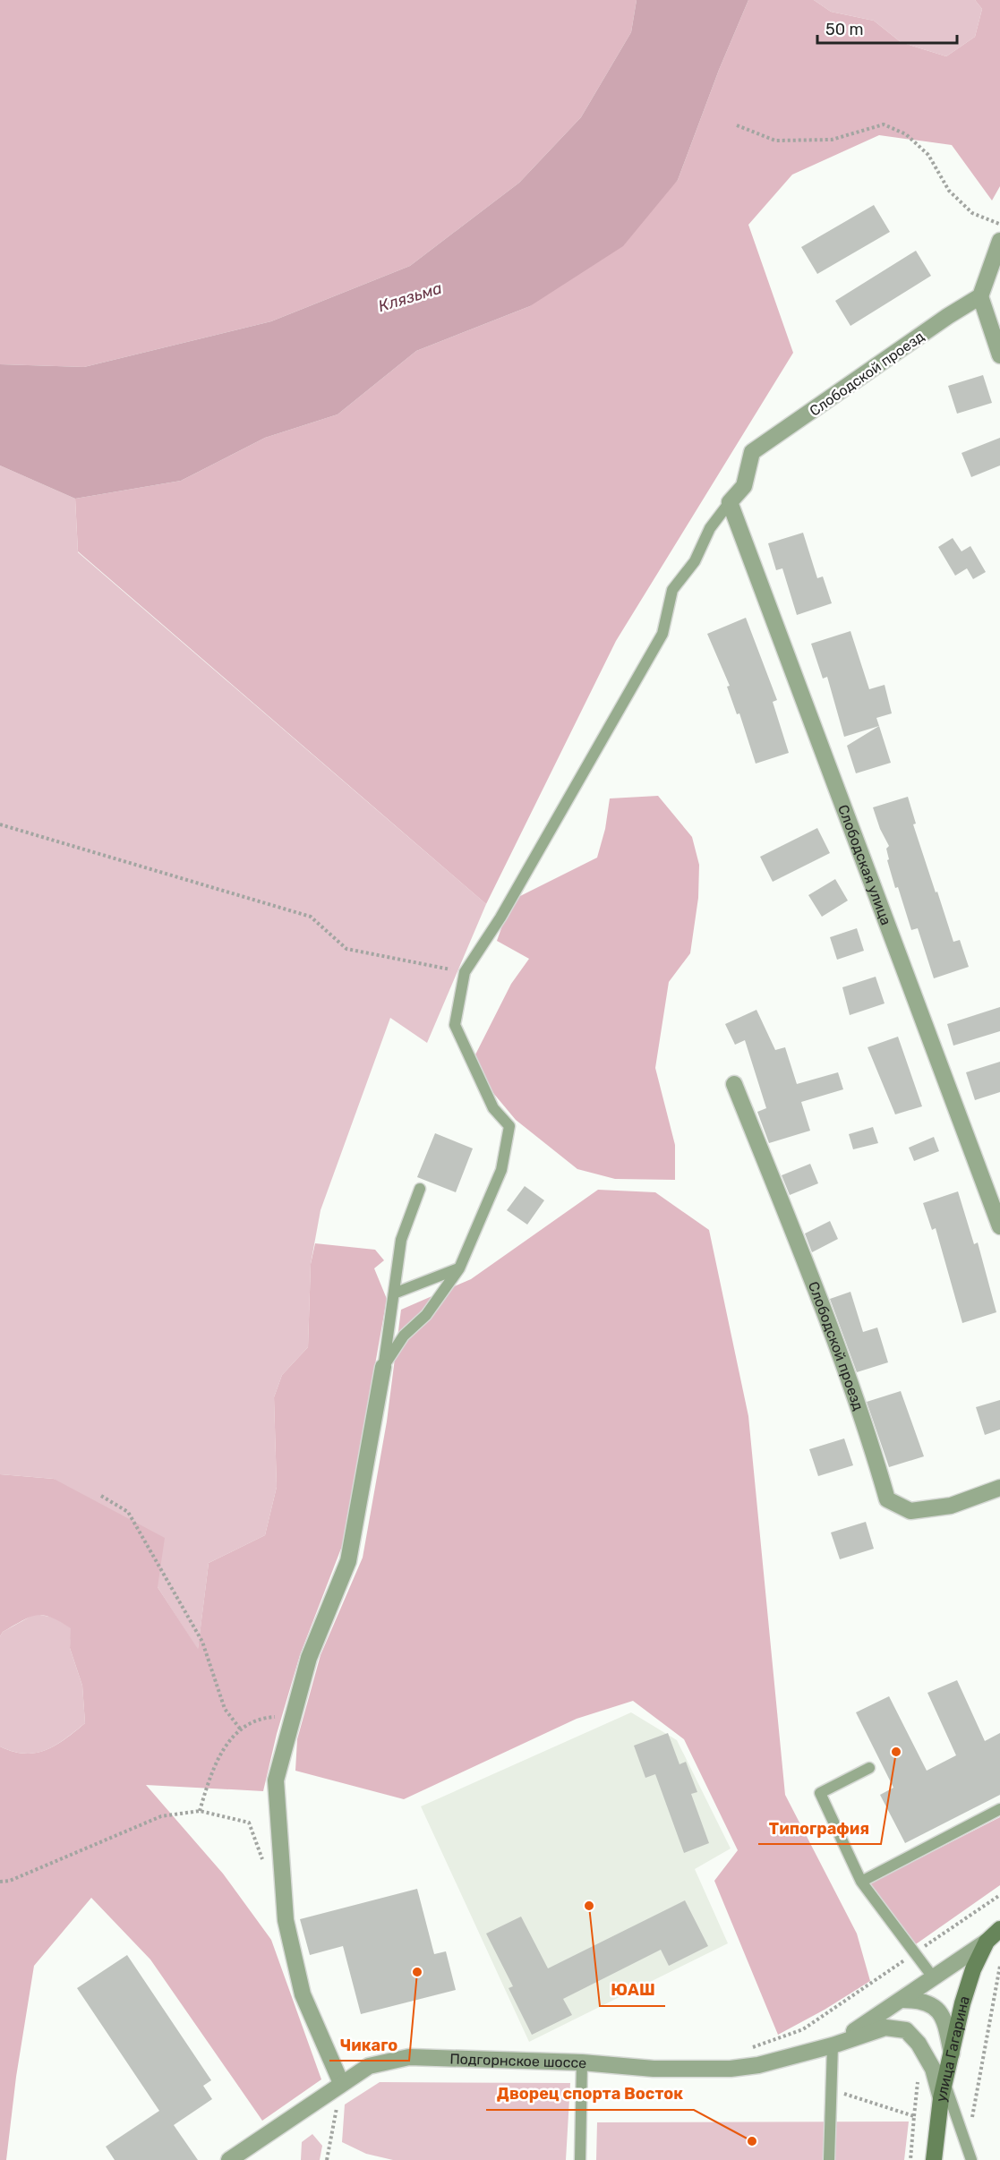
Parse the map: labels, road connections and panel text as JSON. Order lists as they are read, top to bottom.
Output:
{
  "streets": {
    "main road": ["улица Гагарина"],
    "street": ["Слободской проезд", "Слободская улица", "Подгорнское шоссе"]
  },
  "crossings": [
    ["Слободской проезд", "Слободская улица"]
  ],
  "water": ["Клязьма"],
  "places": [
    "Типография",
    "ЮАШ",
    "Чикаго",
    "Дворец спорта Восток"
  ],
  "scale_bar": "50 m"
}
